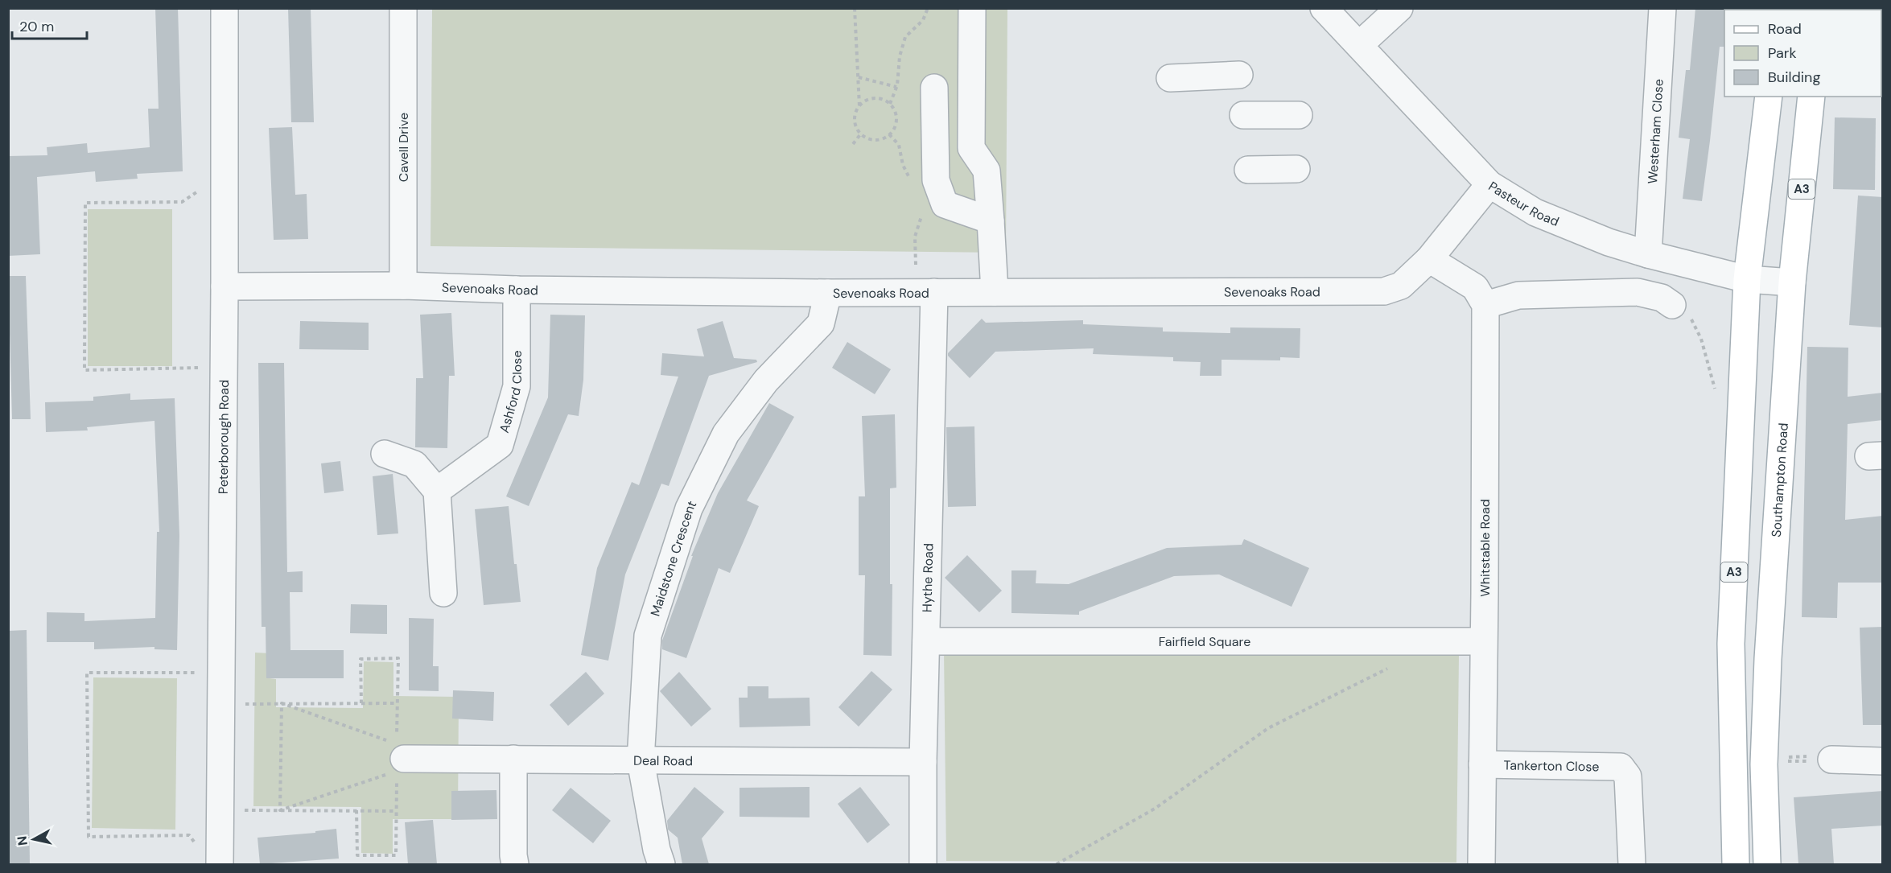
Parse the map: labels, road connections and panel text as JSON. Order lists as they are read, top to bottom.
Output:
{
  "streets": {
    "main road": ["A3", "Southampton Road"],
    "street": [
      "Westerham Close",
      "Cavell Drive",
      "Pasteur Road",
      "Sevenoaks Road",
      "Ashford Close",
      "Peterborough Road",
      "Whitstable Road",
      "Maidstone Crescent",
      "Hythe Road",
      "Fairfield Square",
      "Deal Road",
      "Tankerton Close"
    ]
  },
  "crossings": [
    ["Westerham Close", "Pasteur Road"],
    ["Cavell Drive", "Sevenoaks Road"],
    ["A3", "Pasteur Road"],
    ["Pasteur Road", "Sevenoaks Road"],
    ["Pasteur Road", "Southampton Road"],
    ["Sevenoaks Road", "Ashford Close"],
    ["Sevenoaks Road", "Peterborough Road"],
    ["Sevenoaks Road", "Maidstone Crescent"],
    ["Sevenoaks Road", "Hythe Road"],
    ["Whitstable Road", "Fairfield Square"],
    ["Whitstable Road", "Tankerton Close"],
    ["Maidstone Crescent", "Deal Road"],
    ["Hythe Road", "Fairfield Square"],
    ["Hythe Road", "Deal Road"]
  ],
  "legend": ["Road", "Park", "Building"],
  "scale_bar": "20 m",
  "north": "left"
}
